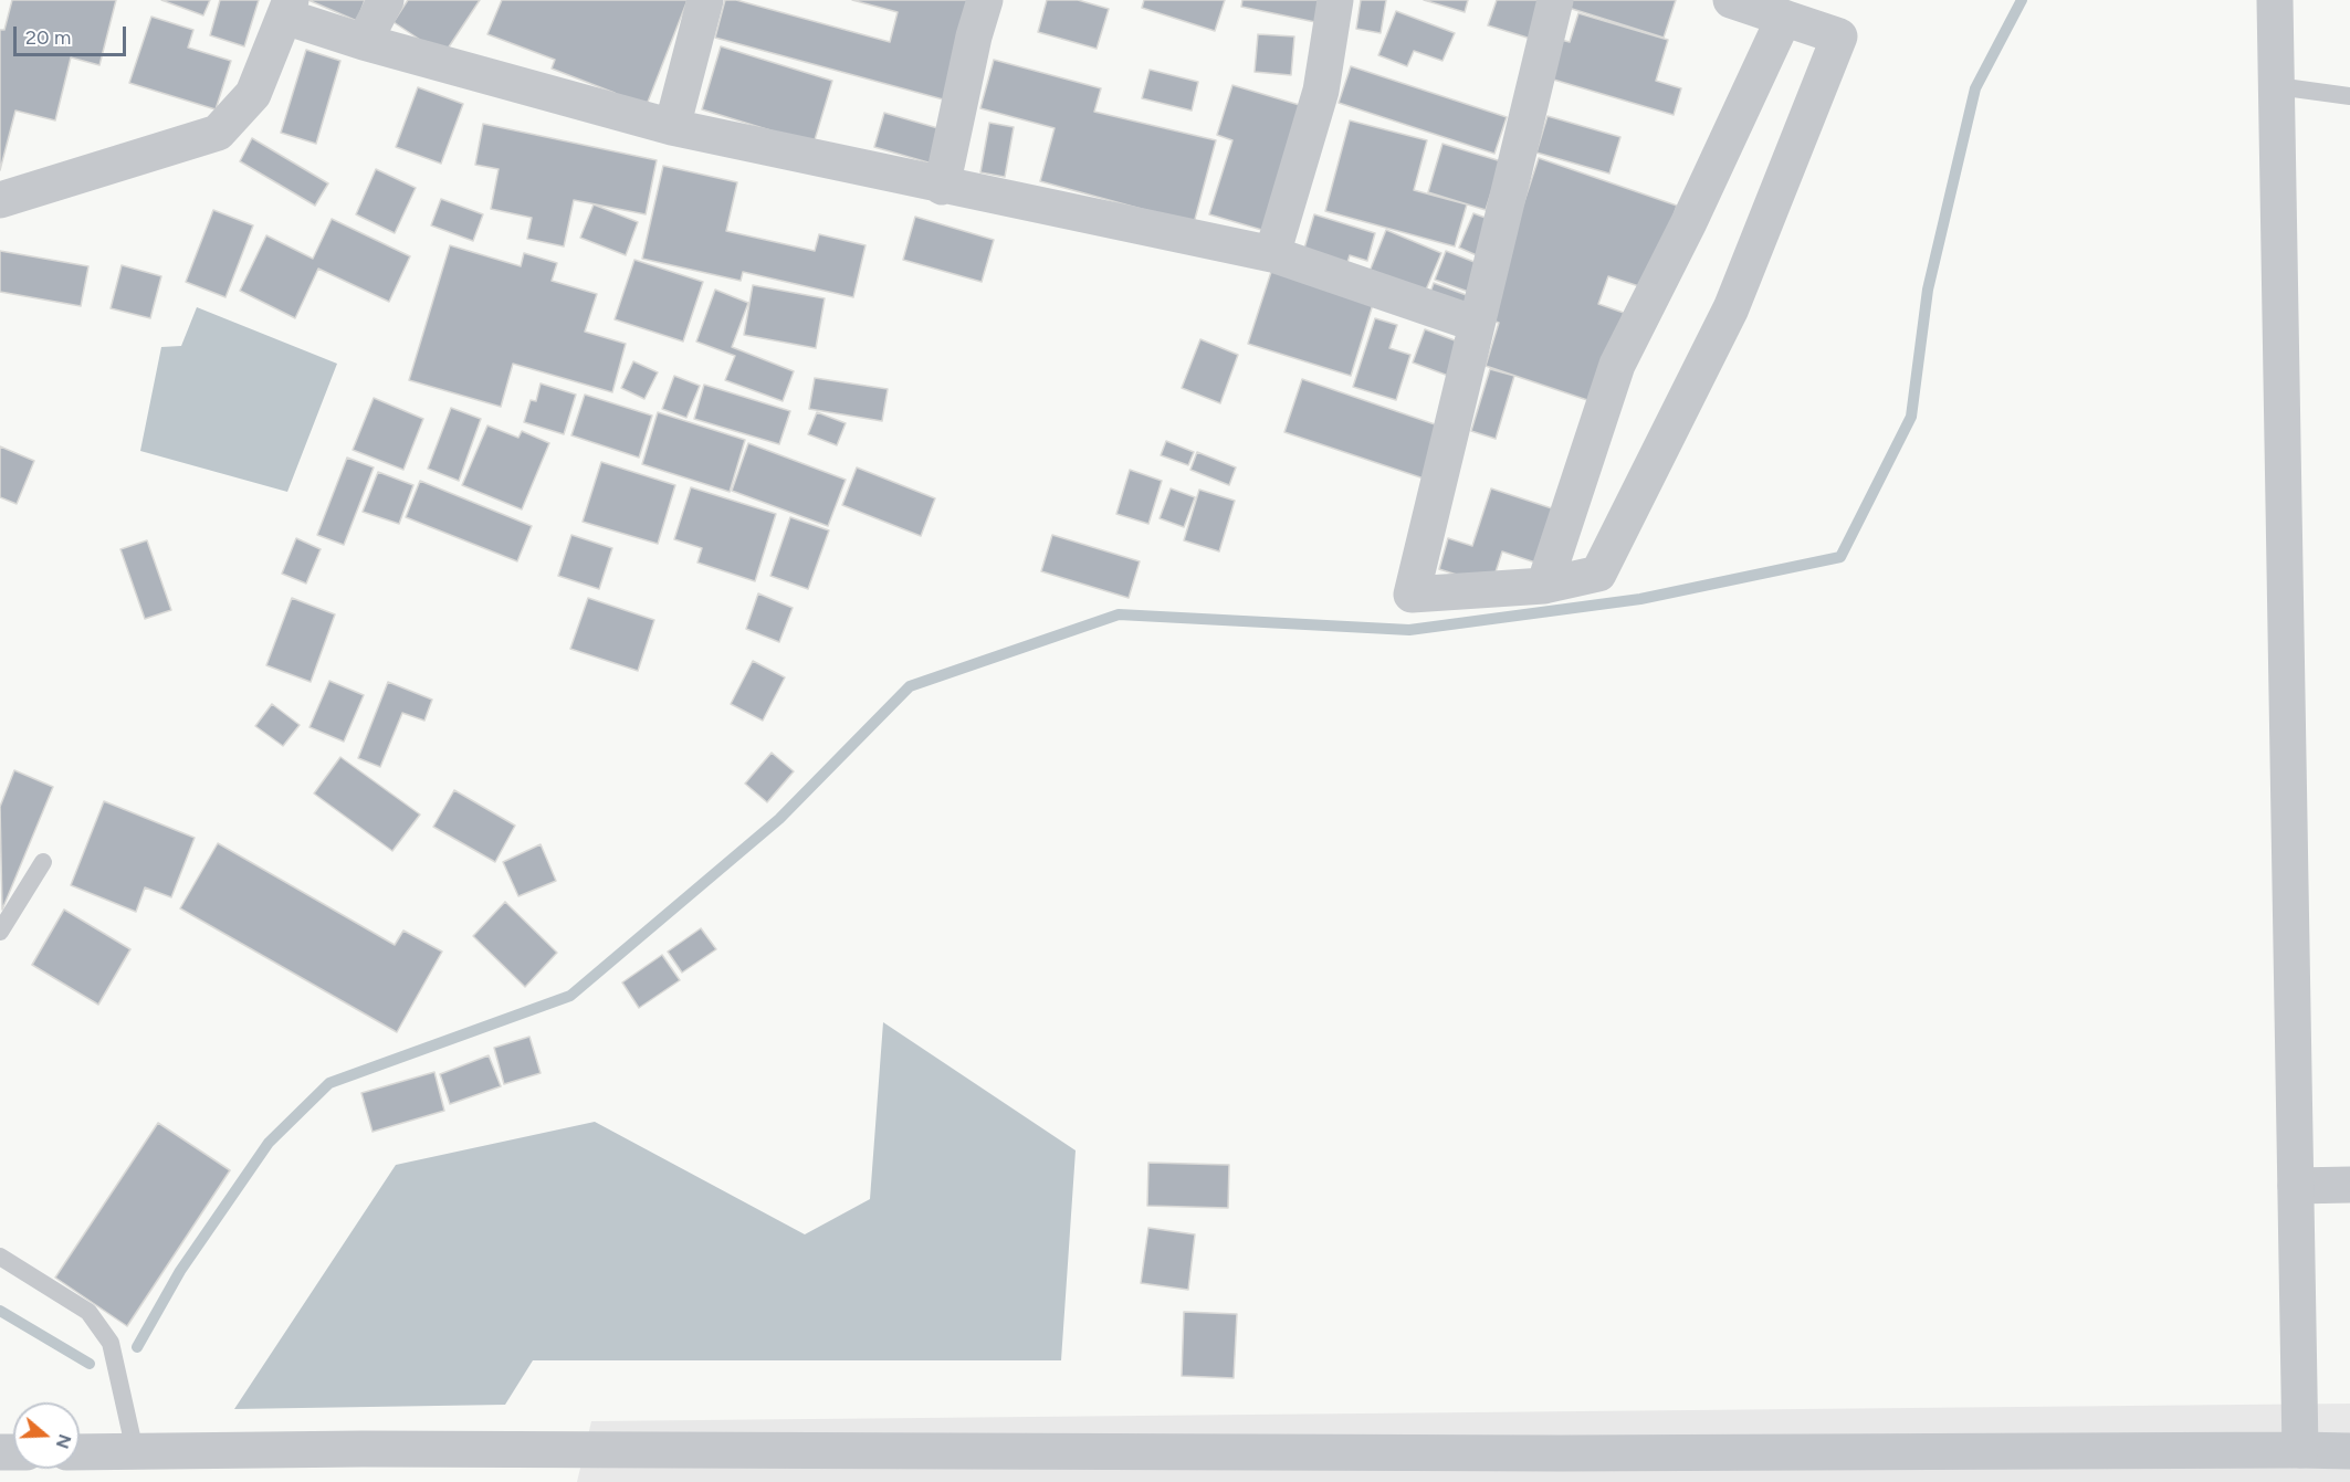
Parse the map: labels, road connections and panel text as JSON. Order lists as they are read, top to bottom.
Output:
{
  "scale_bar": "20 m",
  "north": "right"
}
